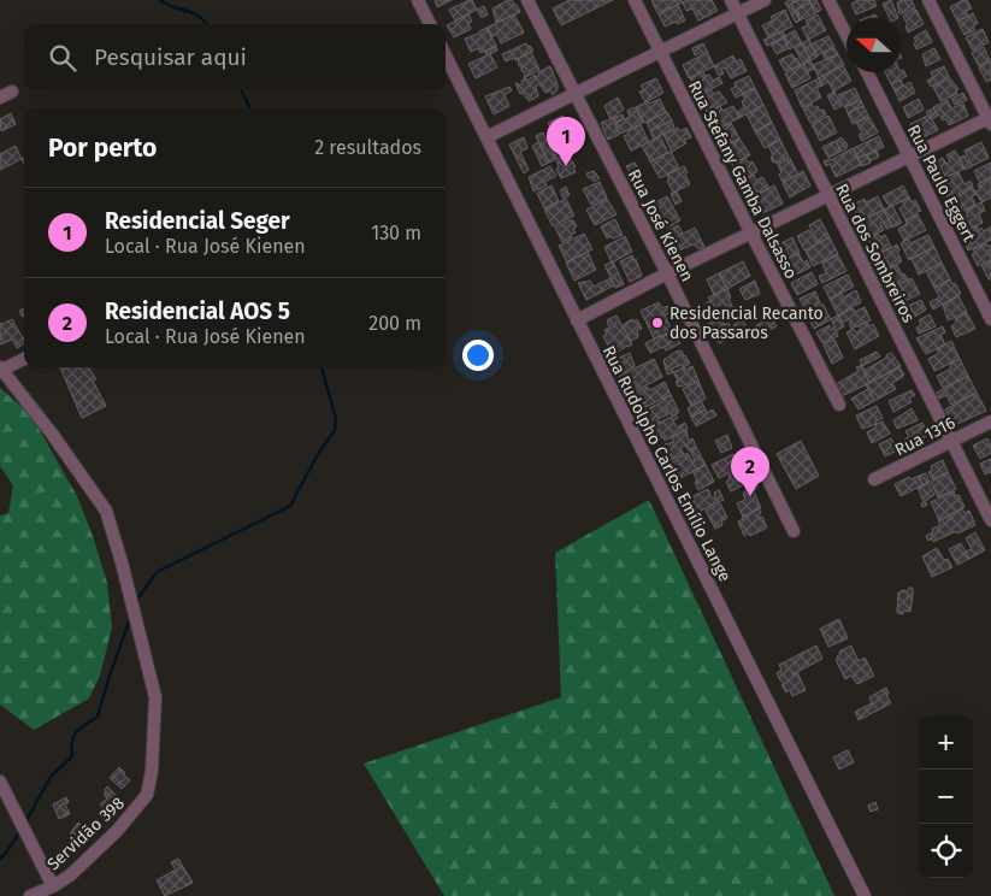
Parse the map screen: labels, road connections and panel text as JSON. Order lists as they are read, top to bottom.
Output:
{
  "streets": {
    "street": [
      "Rua Stefany Gamba Dalsasso",
      "Rua Paulo Eggert",
      "Rua José Kienen",
      "Rua dos Sombreiros",
      "Rua 1316",
      "Rua Rudolpho Carlos Emílio Lange",
      "Servidão 398"
    ]
  },
  "crossings": [
    ["Rua dos Sombreiros", "Rua 1316"]
  ],
  "places": ["Residencial Recanto dos Passaros"],
  "north": "left",
  "page": {
    "search": "Pesquisar aqui",
    "heading": ["Por perto", "2 resultados"],
    "pins": ["1", "2"],
    "list": [
      {
        "mark": "1",
        "name": "Residencial Seger",
        "note": "Local · Rua José Kienen",
        "value": "130 m"
      },
      {
        "mark": "2",
        "name": "Residencial AOS 5",
        "note": "Local · Rua José Kienen",
        "value": "200 m"
      }
    ],
    "map_buttons": ["+", "−"]
  }
}
